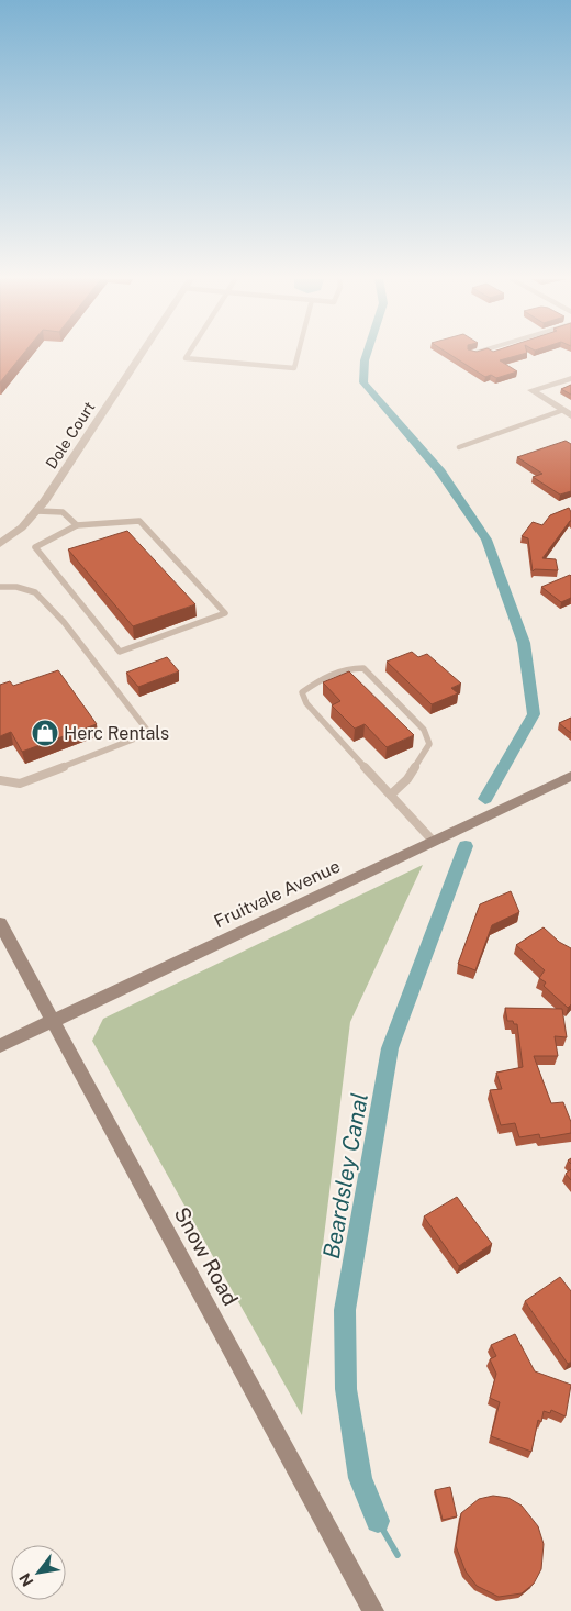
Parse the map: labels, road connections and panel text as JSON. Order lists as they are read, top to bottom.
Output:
{
  "streets": {
    "main road": ["Fruitvale Avenue", "Snow Road"],
    "street": ["Dole Court"]
  },
  "crossings": [
    ["Fruitvale Avenue", "Snow Road"]
  ],
  "water": ["Beardsley Canal"],
  "places": {
    "shop": ["Herc Rentals"]
  },
  "north": "bottom left"
}
